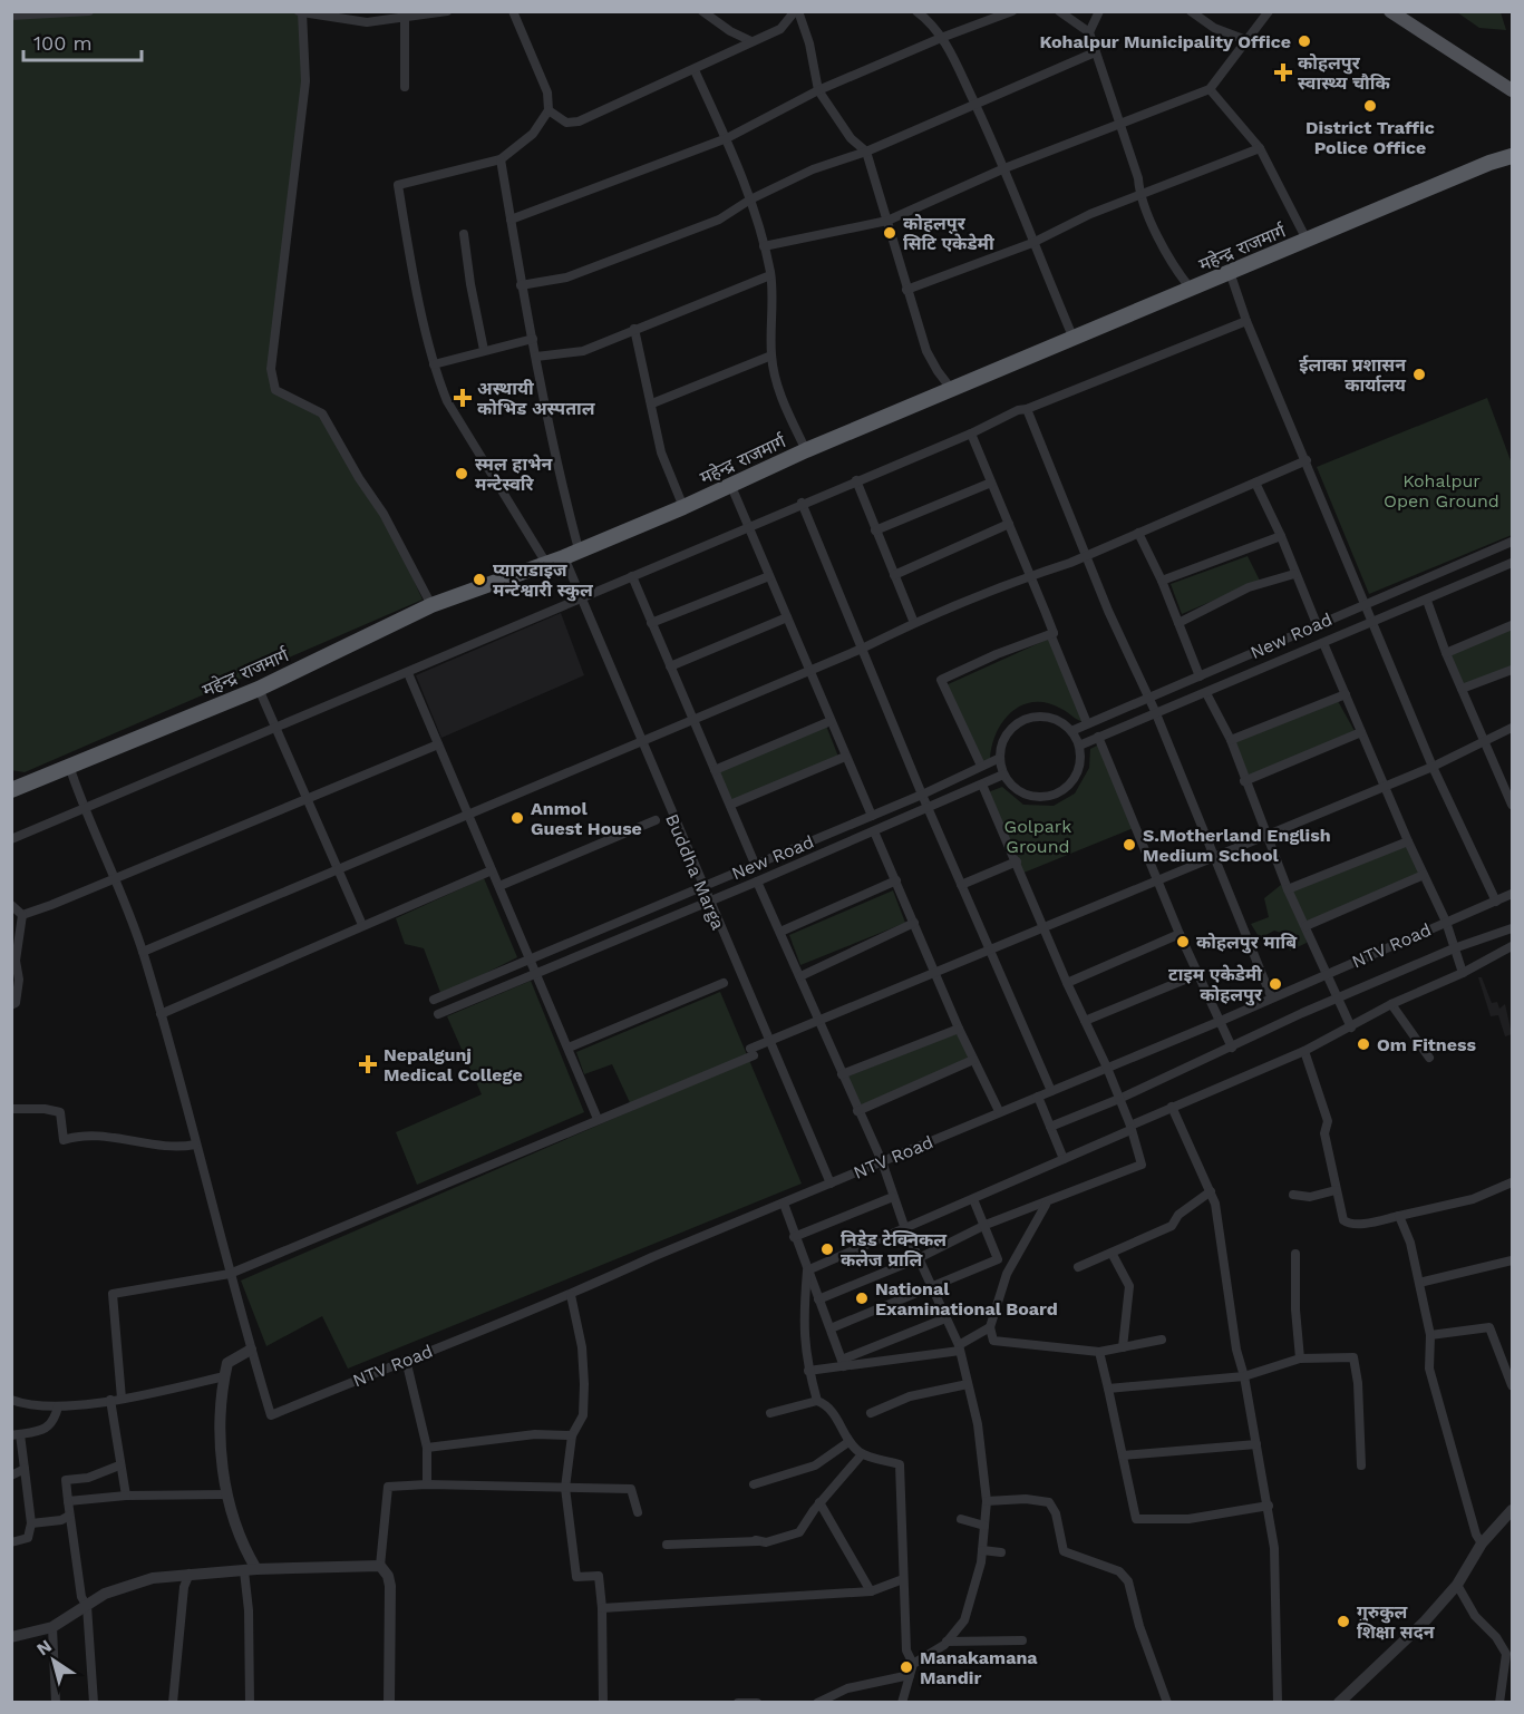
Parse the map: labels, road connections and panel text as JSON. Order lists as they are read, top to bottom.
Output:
{
  "streets": {
    "highway": ["महेन्द्र राजमार्ग"],
    "street": ["New Road", "Buddha Marga", "NTV Road"]
  },
  "crossings": [
    ["महेन्द्र राजमार्ग", "Buddha Marga"],
    ["New Road", "Buddha Marga"],
    ["Buddha Marga", "NTV Road"]
  ],
  "parks": ["Kohalpur Open Ground", "Golpark Ground"],
  "places": {
    "other": [
      "Kohalpur Municipality Office",
      "District Traffic Police Office",
      "कोहलपुर सिटि एकेडेमी",
      "ईलाका प्रशासन कार्यालय",
      "स्मल हाभेन मन्टेस्वरि",
      "प्याराडाइज मन्टेश्वारी स्कुल",
      "Anmol Guest House",
      "S.Motherland English Medium School",
      "कोहलपुर माबि",
      "टाइम एकेडेमी कोहलपुर",
      "Om Fitness",
      "निडेड टेक्निकल कलेज प्रालि",
      "National Examinational Board",
      "गुरुकुल शिक्षा सदन",
      "Manakamana Mandir"
    ],
    "health": ["कोहलपुर स्वास्थ्य चौकि", "अस्थायी कोभिड अस्पताल", "Nepalgunj Medical College"]
  },
  "scale_bar": "100 m",
  "north": "top left"
}
